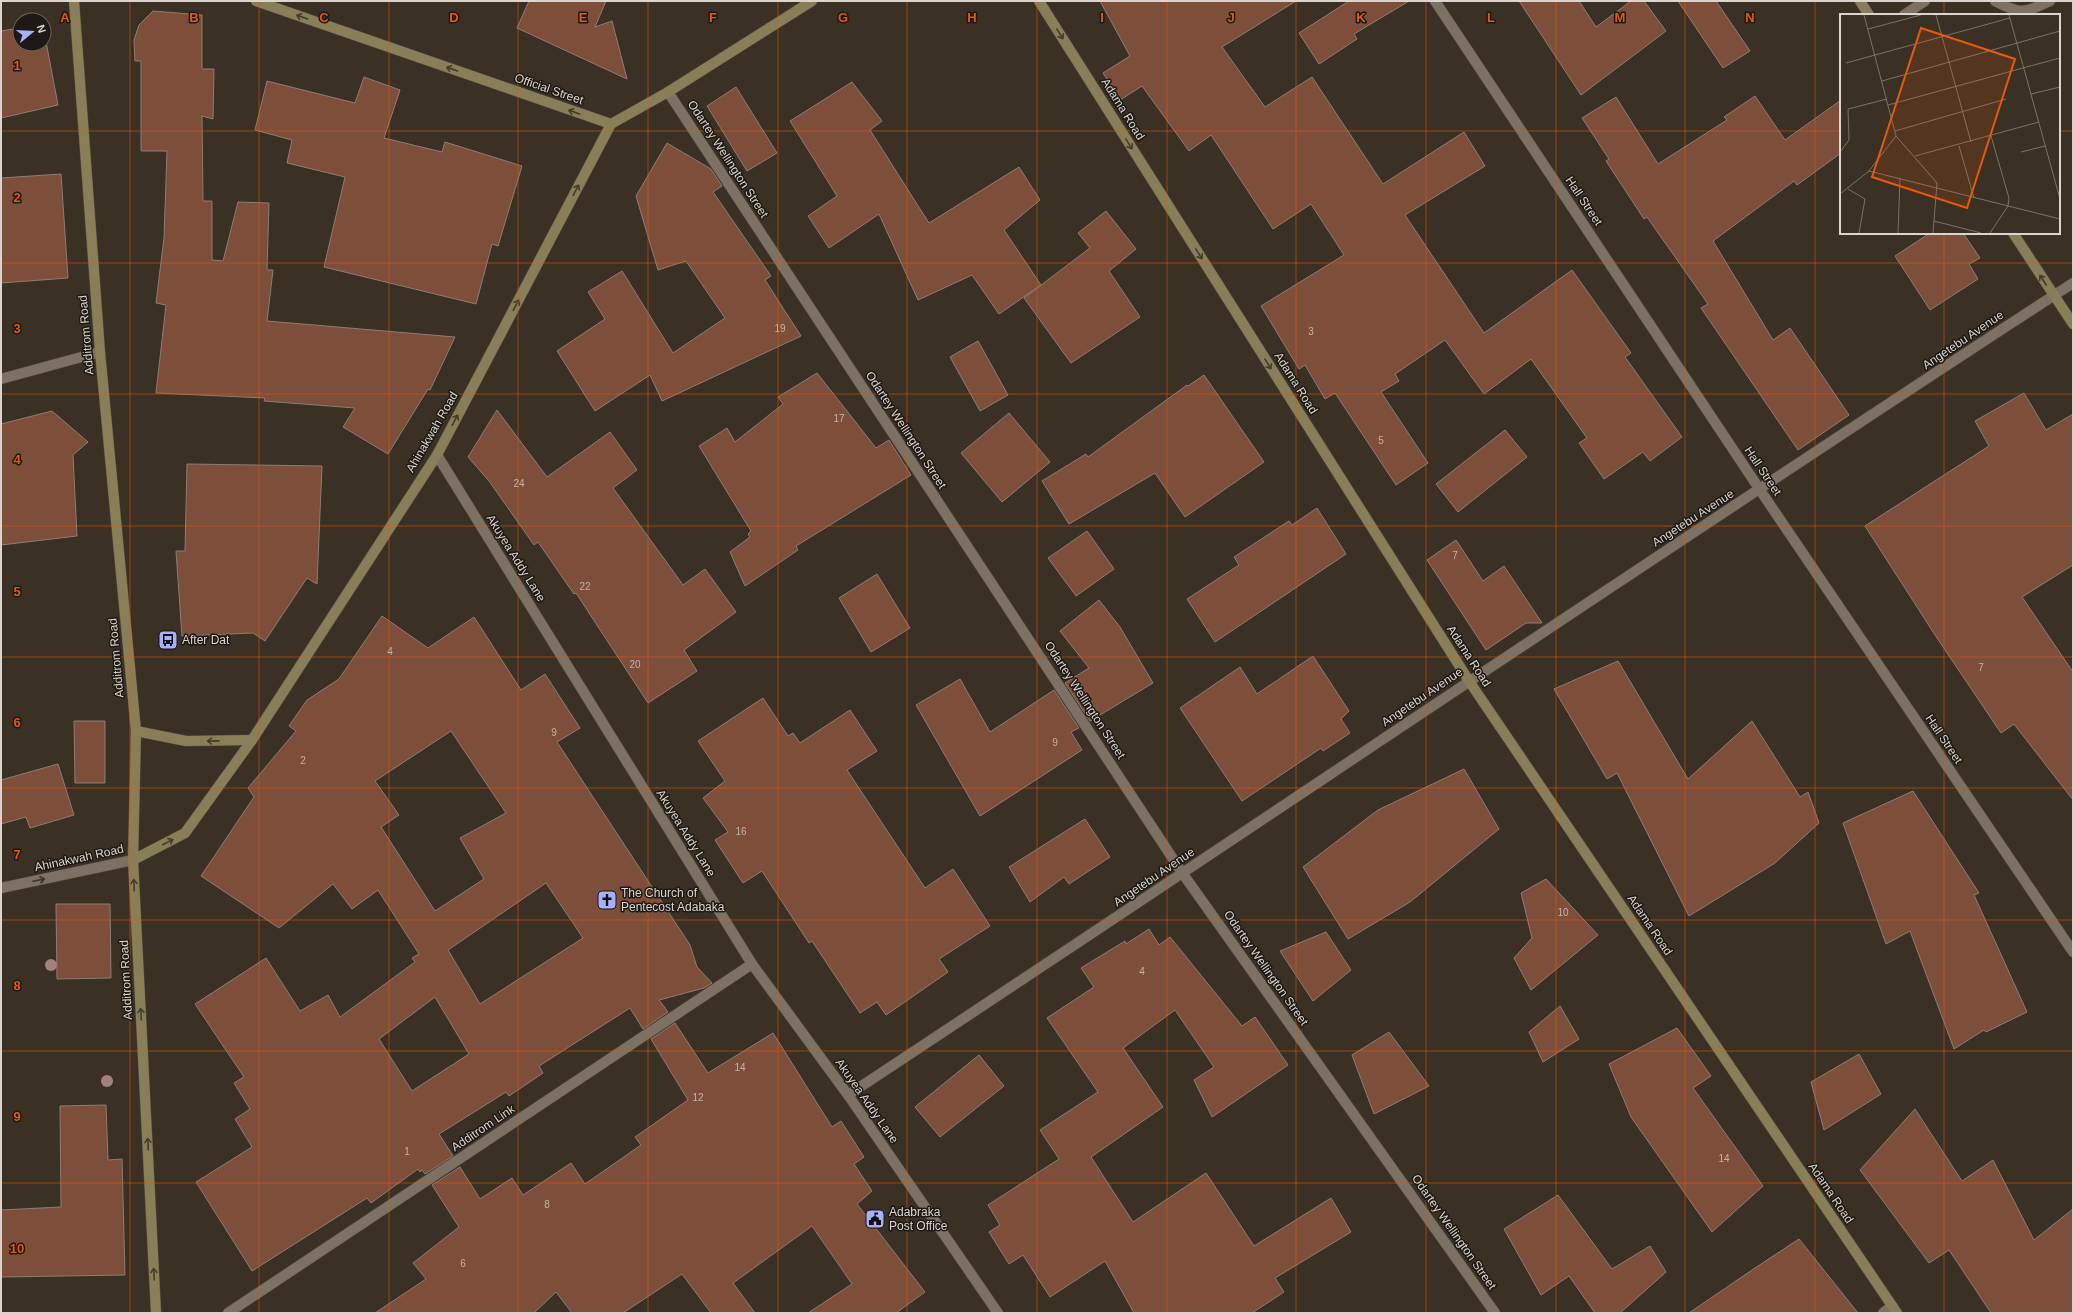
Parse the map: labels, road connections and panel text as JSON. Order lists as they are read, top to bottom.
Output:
{
  "streets": {
    "street": [
      "Official Street",
      "Adama Road",
      "Odartey Wellington Street",
      "Hall Street",
      "Additrom Road",
      "Angetebu Avenue",
      "Ahinakwah Road",
      "Akuyea Addy Lane",
      "Additrom Link"
    ]
  },
  "crossings": [
    ["Official Street", "Ahinakwah Road"],
    ["Adama Road", "Angetebu Avenue"],
    ["Odartey Wellington Street", "Angetebu Avenue"],
    ["Hall Street", "Angetebu Avenue"],
    ["Additrom Road", "Ahinakwah Road"],
    ["Angetebu Avenue", "Akuyea Addy Lane"],
    ["Ahinakwah Road", "Akuyea Addy Lane"],
    ["Akuyea Addy Lane", "Additrom Link"]
  ],
  "one_way": ["Official Street", "Adama Road", "Ahinakwah Road"],
  "places": {
    "bus stop": ["After Dat"],
    "church": ["The Church of Pentecost Adabaka"],
    "public building": ["Adabraka Post Office"]
  },
  "house_numbers": [
    "19",
    "3",
    "17",
    "5",
    "24",
    "7",
    "22",
    "4",
    "20",
    "7",
    "9",
    "9",
    "2",
    "16",
    "10",
    "4",
    "14",
    "12",
    "1",
    "14",
    "8",
    "6"
  ],
  "north": "right",
  "grid": {
    "columns": [
      "A",
      "B",
      "C",
      "D",
      "E",
      "F",
      "G",
      "H",
      "I",
      "J",
      "K",
      "L",
      "M",
      "N"
    ],
    "rows": [
      "1",
      "2",
      "3",
      "4",
      "5",
      "6",
      "7",
      "8",
      "9",
      "10"
    ]
  }
}
